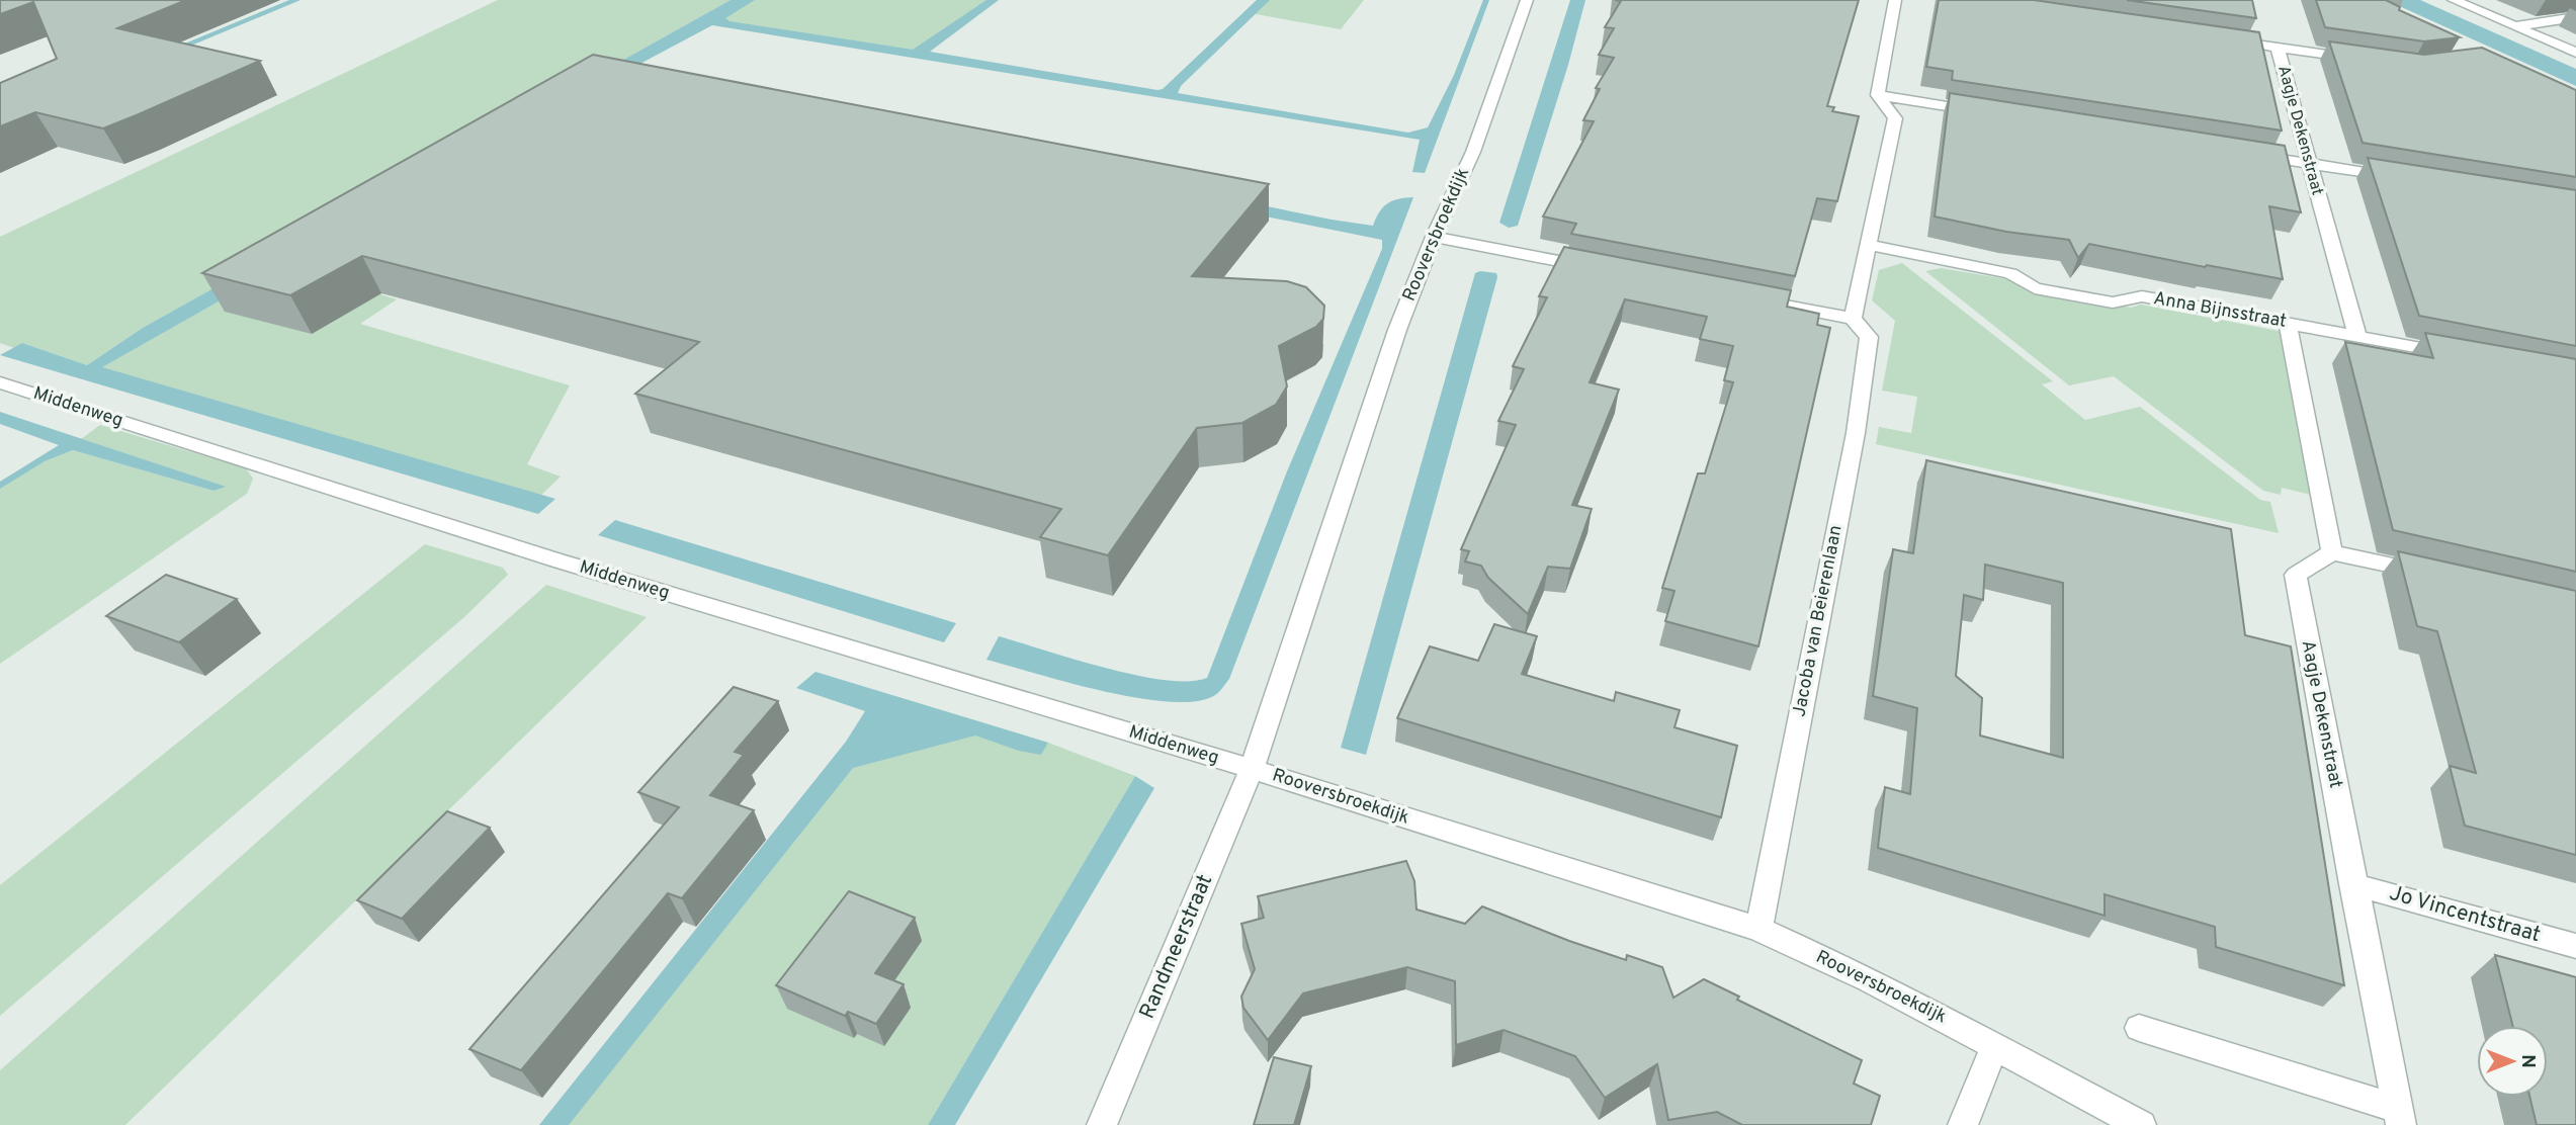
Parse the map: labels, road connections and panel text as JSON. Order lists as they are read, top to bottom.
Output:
{
  "streets": {
    "street": [
      "Aagje Dekenstraat",
      "Rooversbroekdijk",
      "Anna Bijnsstraat",
      "Middenweg",
      "Jacoba van Beierenlaan",
      "Jo Vincentstraat",
      "Randmeerstraat"
    ]
  },
  "crossings": [
    ["Aagje Dekenstraat", "Anna Bijnsstraat"],
    ["Aagje Dekenstraat", "Jo Vincentstraat"],
    ["Rooversbroekdijk", "Middenweg"],
    ["Rooversbroekdijk", "Jacoba van Beierenlaan"],
    ["Rooversbroekdijk", "Randmeerstraat"],
    ["Middenweg", "Randmeerstraat"]
  ],
  "north": "right"
}
